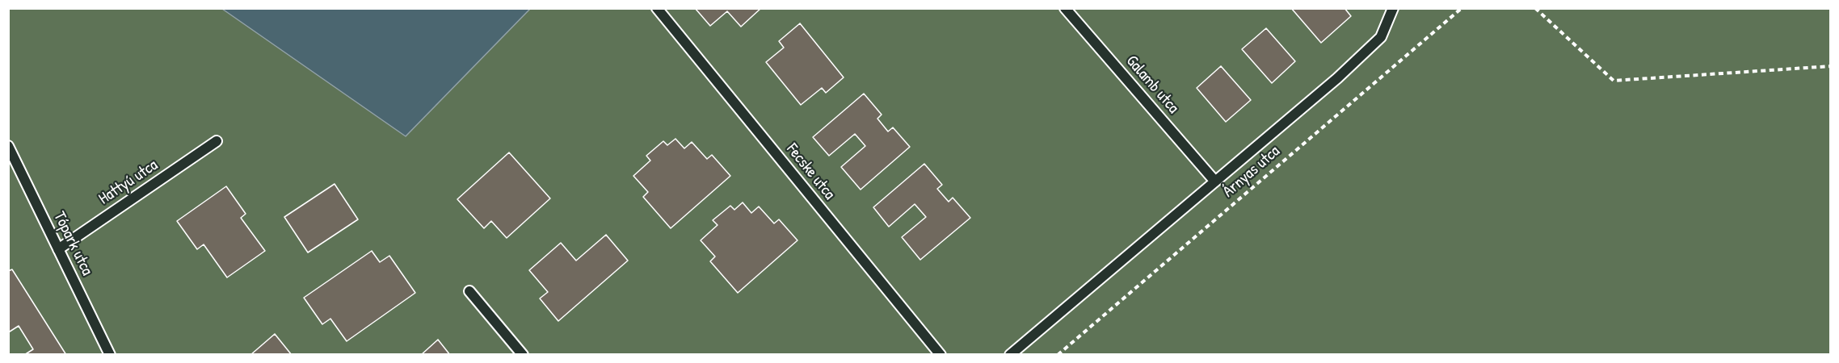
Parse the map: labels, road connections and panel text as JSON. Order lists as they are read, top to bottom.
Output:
{
  "streets": {
    "lane": [
      "Galamb utca",
      "Fecske utca",
      "Hattyú utca",
      "Tópark utca"
    ],
    "path": ["Árnyas utca"]
  },
  "crossings": [
    ["Hattyú utca", "Tópark utca"]
  ]
}
